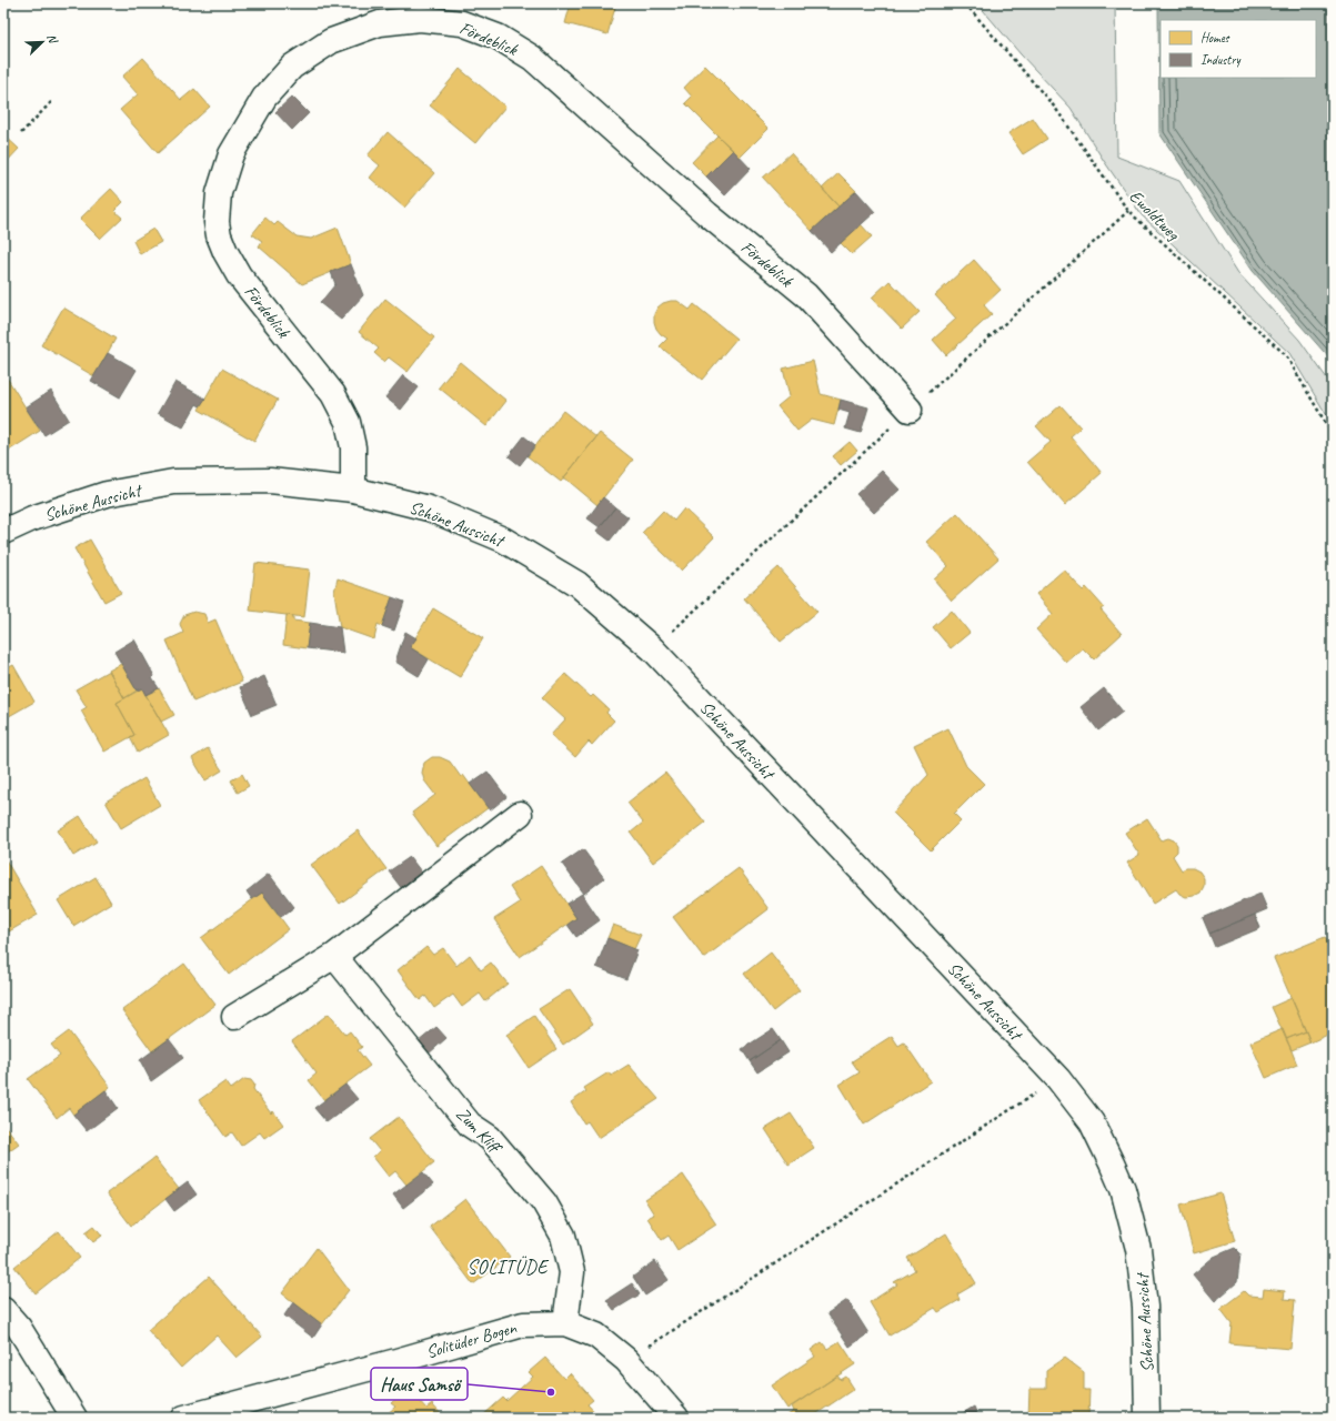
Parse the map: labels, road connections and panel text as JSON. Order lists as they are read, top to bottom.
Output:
{
  "streets": {
    "street": [
      "Fördeblick",
      "Schöne Aussicht",
      "Zum Kliff",
      "Solitüder Bogen"
    ],
    "path": ["Ewoldtweg"]
  },
  "crossings": [
    ["Fördeblick", "Schöne Aussicht"],
    ["Zum Kliff", "Solitüder Bogen"]
  ],
  "districts": ["SOLITÜDE"],
  "places": ["Haus Samsö"],
  "legend": ["Homes", "Industry"],
  "north": "top right"
}
